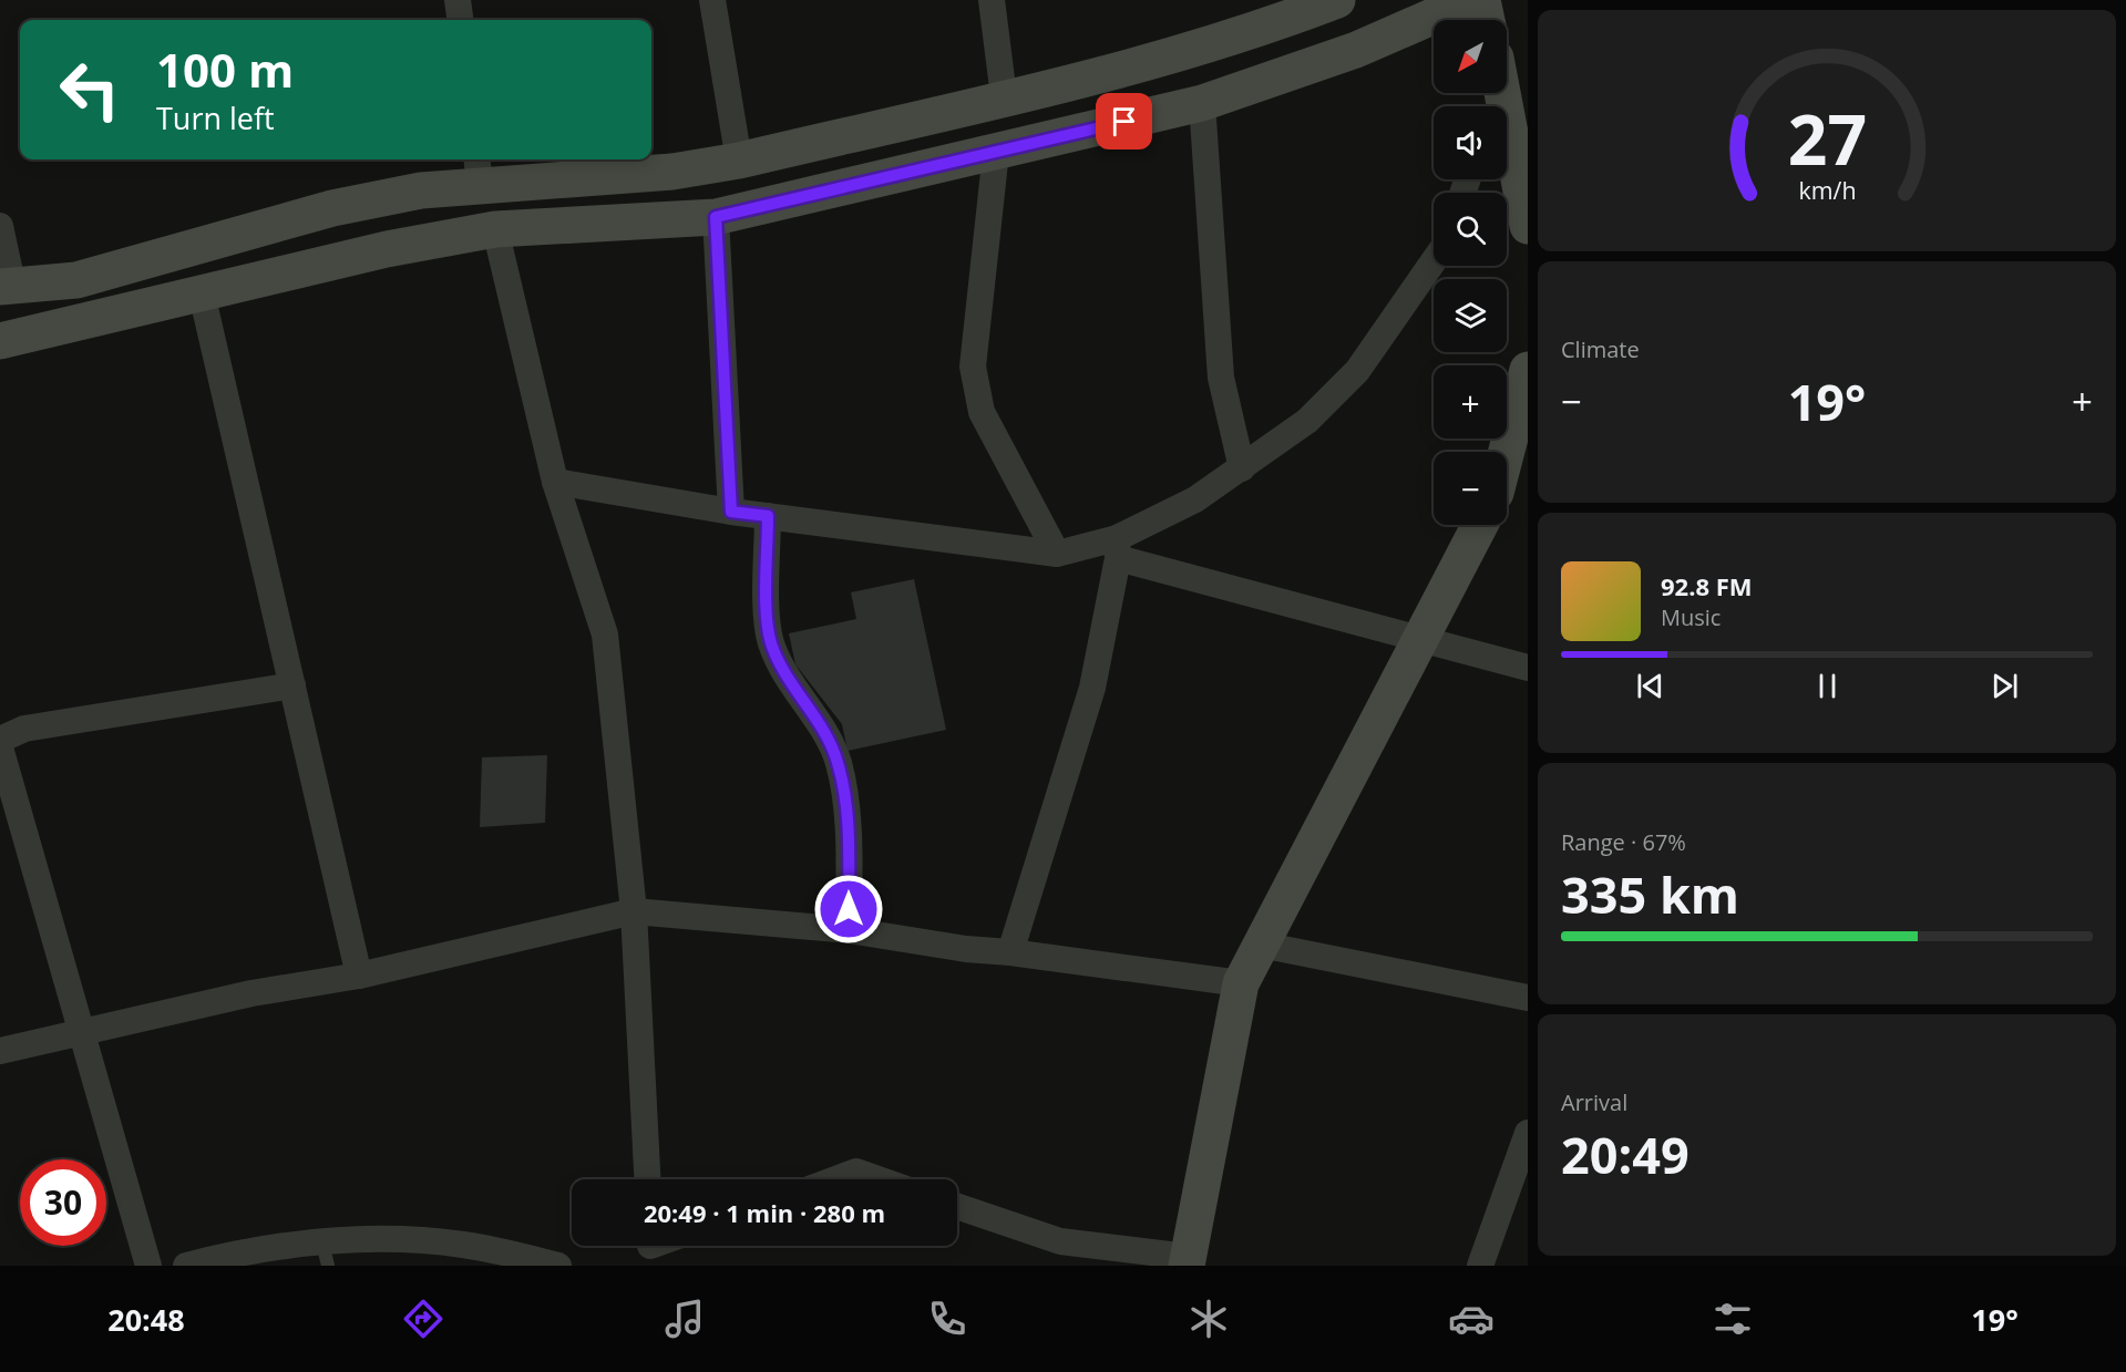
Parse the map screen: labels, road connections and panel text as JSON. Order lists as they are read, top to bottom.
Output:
{
  "north": "bottom left",
  "page": {
    "map_buttons": ["+", "−"],
    "turn": ["100 m", "Turn left"],
    "tile": [
      "Climate",
      ["Range · 67%", "335 km"],
      ["Arrival", "20:49"]
    ],
    "heat": ["−", "19°", "+"],
    "song": ["92.8 FM", "Music"],
    "limit": "30",
    "trip": "20:49 · 1 min · 280 m",
    "tabs": ["20:48", "19°"],
    "gauge": ["27", "km/h"]
  }
}
